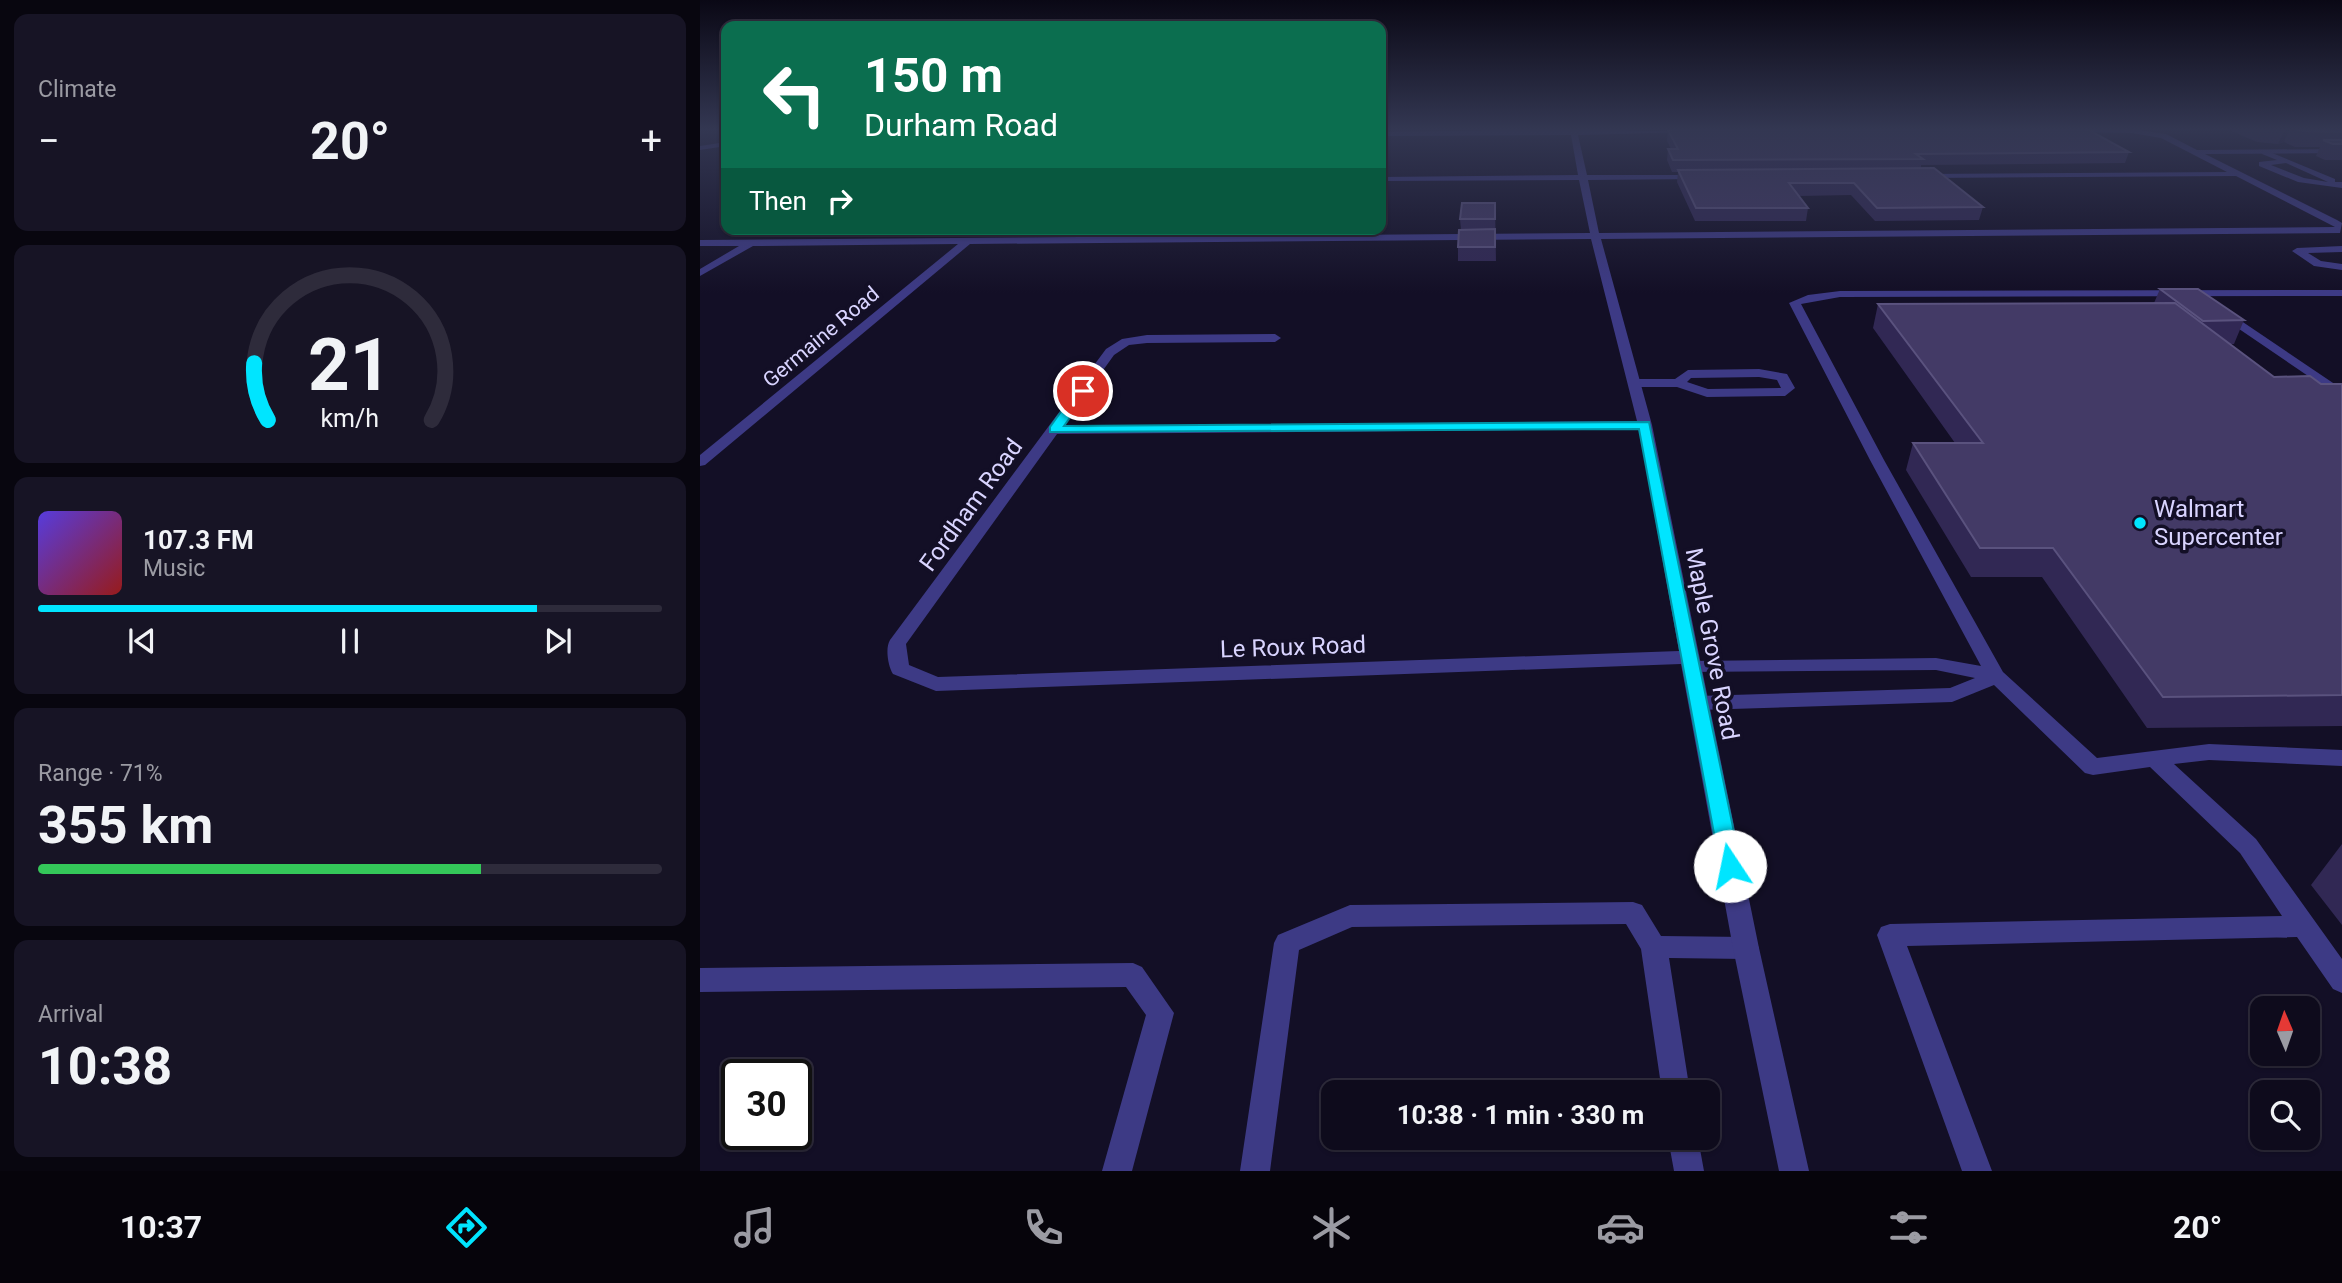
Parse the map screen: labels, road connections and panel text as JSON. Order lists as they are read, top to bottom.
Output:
{
  "streets": {
    "street": [
      "Germaine Road",
      "Fordham Road",
      "Maple Grove Road",
      "Le Roux Road"
    ]
  },
  "crossings": [
    ["Fordham Road", "Le Roux Road"],
    ["Maple Grove Road", "Le Roux Road"]
  ],
  "places": ["Walmart Supercenter"],
  "north": "top",
  "page": {
    "tile": [
      "Climate",
      ["Range · 71%", "355 km"],
      ["Arrival", "10:38"]
    ],
    "turn": ["150 m", "Durham Road"],
    "heat": ["−", "20°", "+"],
    "then": "Then",
    "song": ["107.3 FM", "Music"],
    "limit": "30",
    "trip": "10:38 · 1 min · 330 m",
    "tabs": ["10:37", "20°"],
    "gauge": ["21", "km/h"]
  }
}
